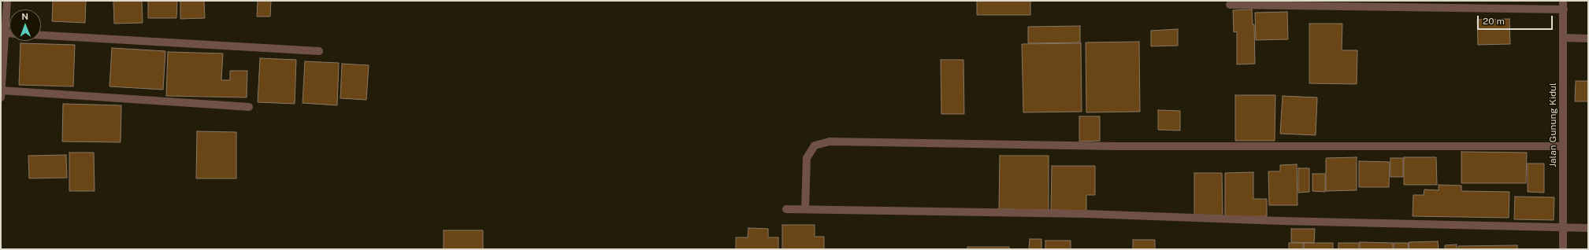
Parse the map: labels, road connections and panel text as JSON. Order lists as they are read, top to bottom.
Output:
{
  "streets": {
    "street": ["Jalan Gunung Kidul"]
  },
  "scale_bar": "20 m",
  "north": "top"
}
